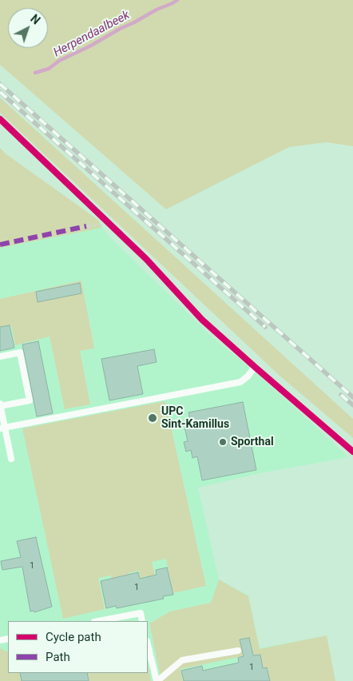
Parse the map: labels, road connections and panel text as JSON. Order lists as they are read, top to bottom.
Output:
{
  "water": ["Herpendaalbeek"],
  "places": ["UPC Sint-Kamillus", "Sporthal"],
  "house_numbers": ["1", "1", "1"],
  "legend": ["Cycle path", "Path"],
  "north": "top right"
}
